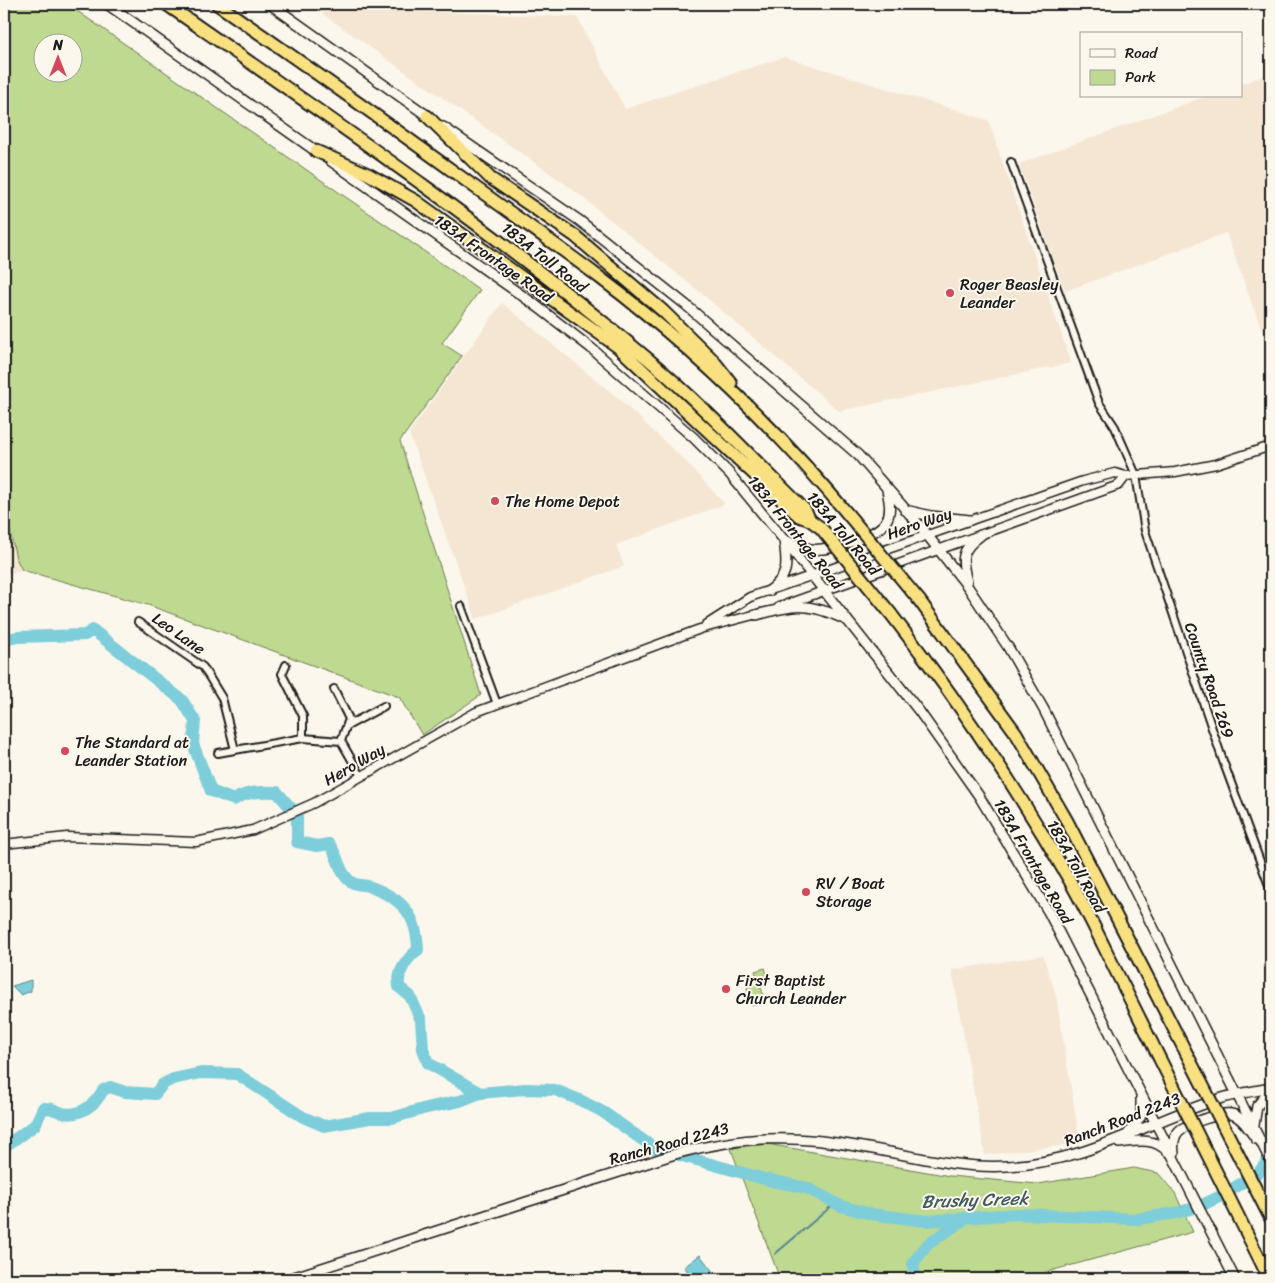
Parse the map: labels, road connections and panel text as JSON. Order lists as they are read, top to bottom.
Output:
{
  "streets": {
    "highway": ["183A Toll Road"],
    "main road": ["183A Frontage Road", "Ranch Road 2243"],
    "street": ["Hero Way", "Leo Lane", "County Road 269"]
  },
  "crossings": [
    ["183A Frontage Road", "Hero Way"],
    ["183A Frontage Road", "Ranch Road 2243"],
    ["Hero Way", "County Road 269"]
  ],
  "water": ["Brushy Creek"],
  "places": [
    "Roger Beasley Leander",
    "The Home Depot",
    "The Standard at Leander Station",
    "RV / Boat Storage",
    "First Baptist Church Leander"
  ],
  "legend": ["Road", "Park"],
  "north": "top"
}
